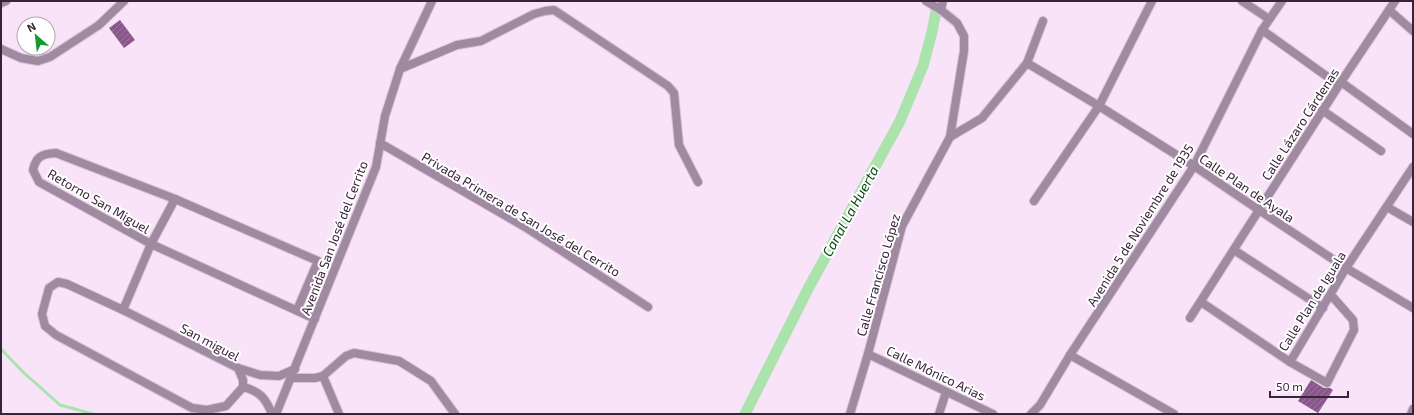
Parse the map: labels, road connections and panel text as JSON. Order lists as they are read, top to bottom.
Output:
{
  "streets": {
    "street": [
      "Calle Lázaro Cárdenas",
      "Calle Plan de Ayala",
      "Retorno San Miguel",
      "Privada Primera de San José del Cerrito",
      "Avenida 5 de Noviembre de 1935",
      "Avenida San José del Cerrito",
      "Calle Francisco López",
      "Calle Plan de Iguala",
      "San miguel",
      "Calle Mónico Arias"
    ]
  },
  "crossings": [
    ["Calle Lázaro Cárdenas", "Calle Plan de Ayala"],
    ["Calle Lázaro Cárdenas", "Calle Plan de Iguala"],
    ["Calle Plan de Ayala", "Avenida 5 de Noviembre de 1935"],
    ["Calle Plan de Ayala", "Calle Plan de Iguala"],
    ["Retorno San Miguel", "Avenida San José del Cerrito"],
    ["Privada Primera de San José del Cerrito", "Avenida San José del Cerrito"],
    ["Calle Francisco López", "Calle Mónico Arias"]
  ],
  "water": ["Canal La Huerta"],
  "scale_bar": "50 m",
  "north": "top left"
}
